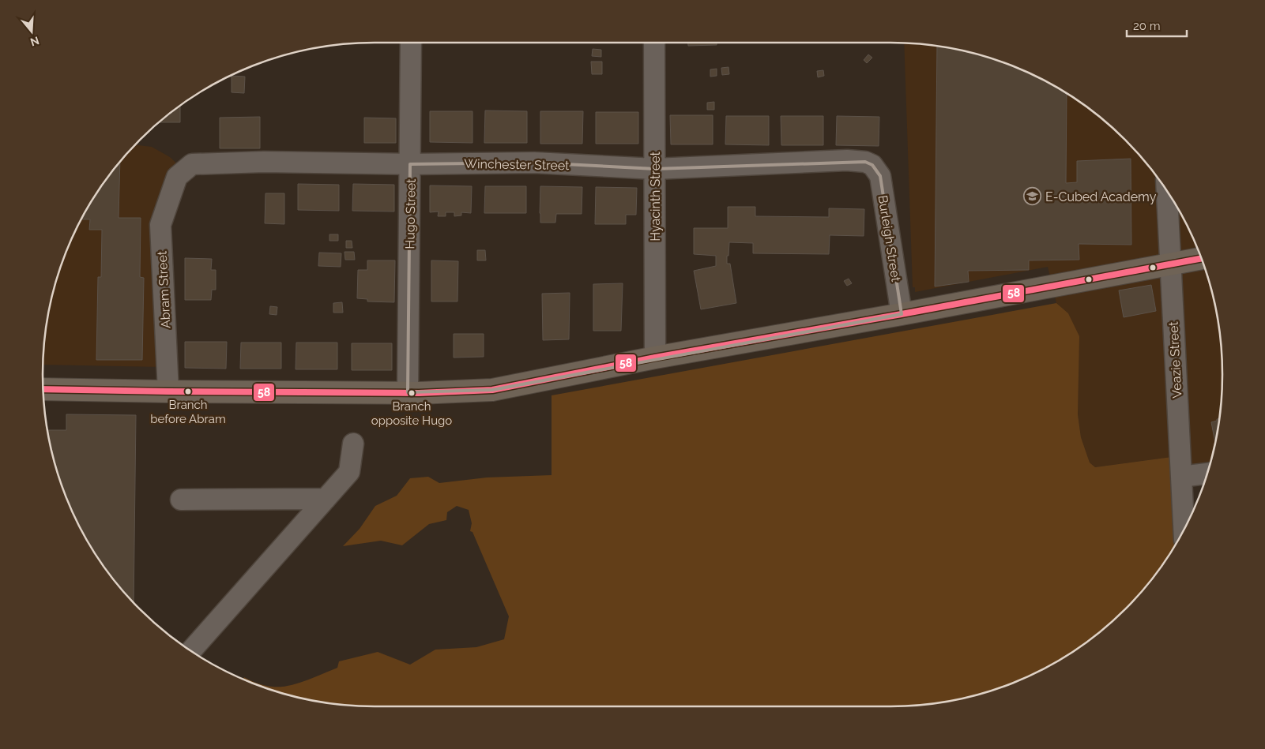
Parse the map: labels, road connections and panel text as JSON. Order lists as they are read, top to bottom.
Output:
{
  "streets": {
    "street": [
      "Winchester Street",
      "Hyacinth Street",
      "Hugo Street",
      "Burleigh Street",
      "Abram Street",
      "Veazie Street"
    ]
  },
  "crossings": [
    ["Winchester Street", "Hyacinth Street"],
    ["Winchester Street", "Hugo Street"],
    ["Winchester Street", "Burleigh Street"],
    ["Winchester Street", "Abram Street"]
  ],
  "places": {
    "school or university": ["E-Cubed Academy"],
    "other": ["Branch before Abram", "Branch opposite Hugo"]
  },
  "lines": ["transit line 58"],
  "scale_bar": "20 m",
  "north": "bottom"
}
